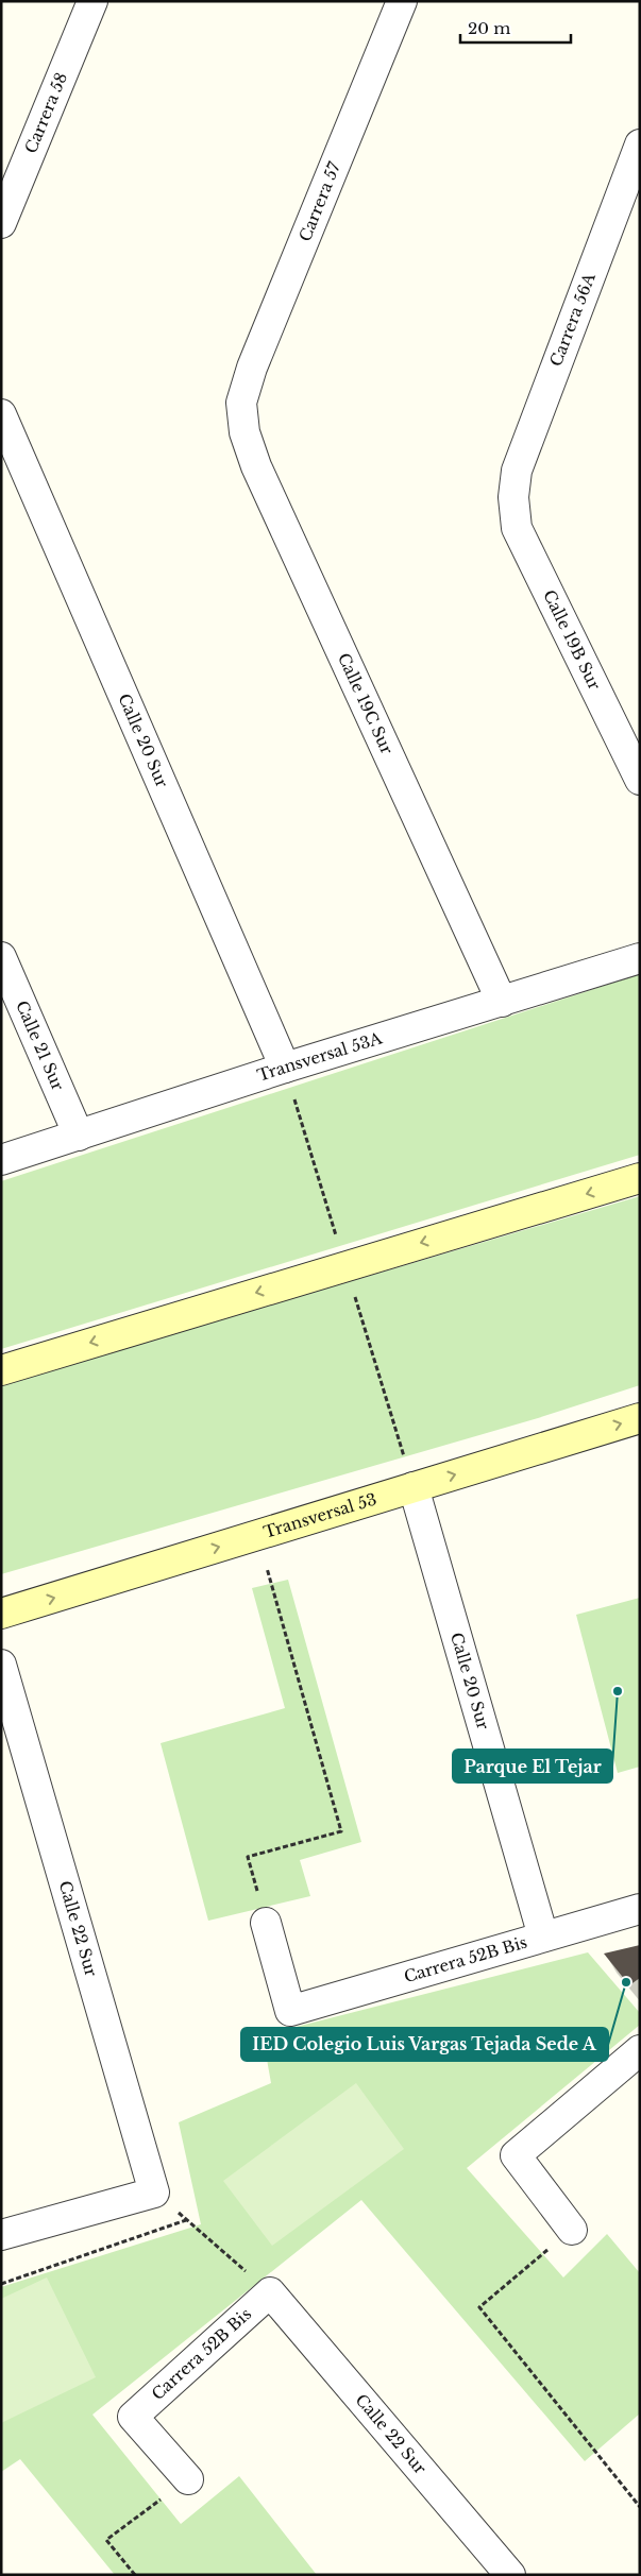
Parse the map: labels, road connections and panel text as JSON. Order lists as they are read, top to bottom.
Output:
{
  "streets": {
    "street": [
      "Carrera 58",
      "Carrera 57",
      "Carrera 56A",
      "Calle 19B Sur",
      "Calle 19C Sur",
      "Calle 20 Sur",
      "Calle 21 Sur",
      "Transversal 53A",
      "Transversal 53",
      "Calle 22 Sur",
      "Carrera 52B Bis"
    ]
  },
  "crossings": [
    ["Carrera 57", "Calle 19C Sur"],
    ["Carrera 56A", "Calle 19B Sur"],
    ["Calle 19C Sur", "Transversal 53A"],
    ["Calle 20 Sur", "Transversal 53A"],
    ["Calle 20 Sur", "Transversal 53"],
    ["Calle 20 Sur", "Carrera 52B Bis"],
    ["Calle 21 Sur", "Transversal 53A"],
    ["Calle 22 Sur", "Carrera 52B Bis"]
  ],
  "places": ["Parque El Tejar", "IED Colegio Luis Vargas Tejada Sede A"],
  "scale_bar": "20 m"
}
